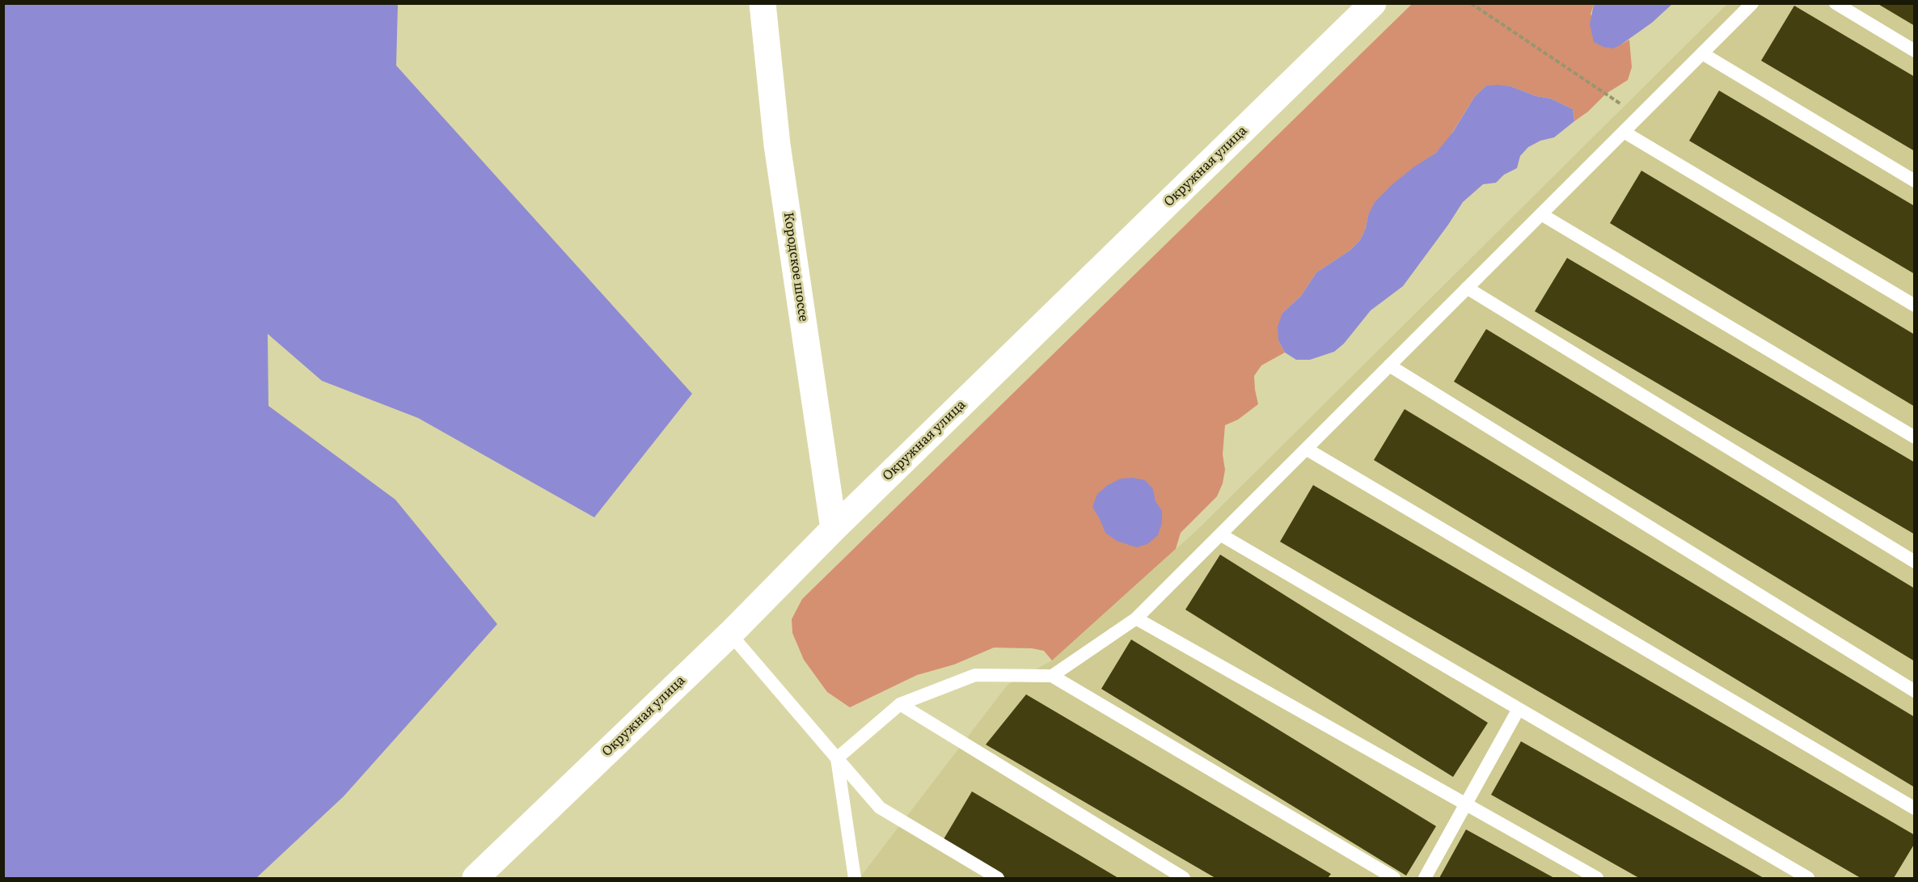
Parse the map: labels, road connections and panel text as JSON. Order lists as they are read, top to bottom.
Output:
{
  "streets": {
    "main road": ["Окружная улица", "Кородское шоссе"]
  },
  "crossings": [
    ["Окружная улица", "Кородское шоссе"]
  ]
}
